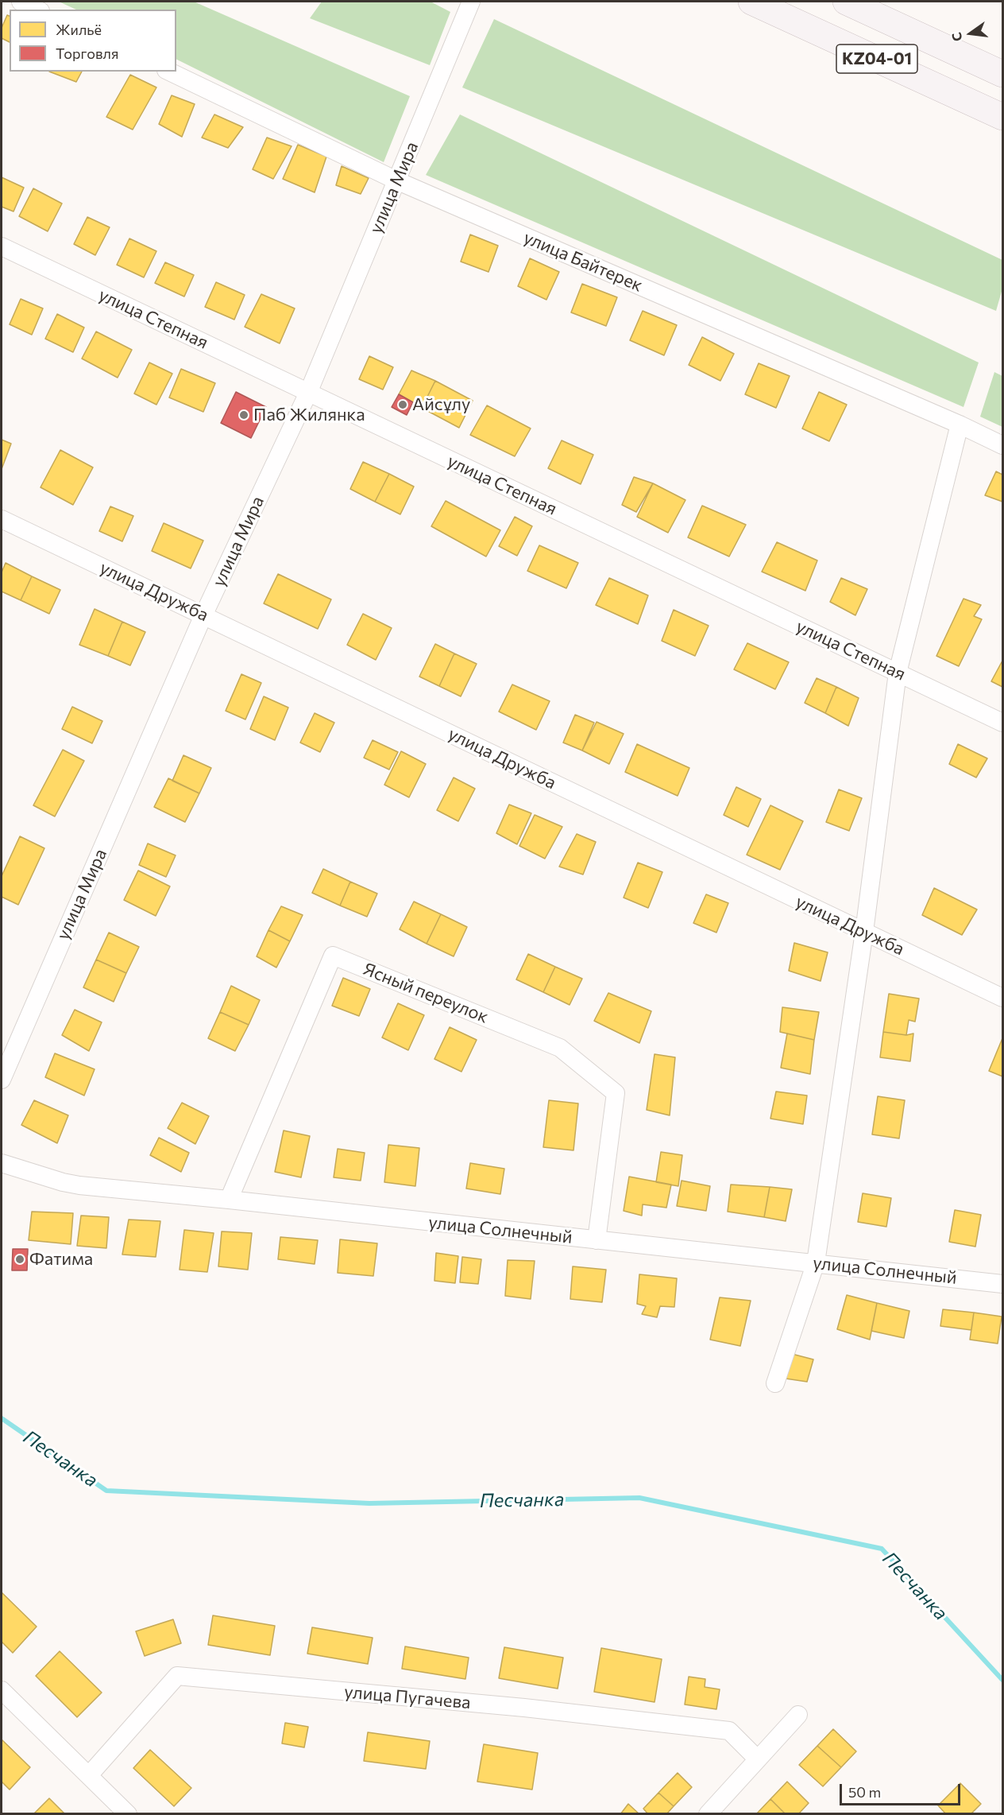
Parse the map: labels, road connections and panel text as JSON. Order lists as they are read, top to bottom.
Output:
{
  "streets": {
    "main road": ["KZ04-01"],
    "street": [
      "улица Мира",
      "улица Байтерек",
      "улица Степная",
      "улица Дружба",
      "Ясный переулок",
      "улица Солнечный",
      "улица Пугачева"
    ]
  },
  "crossings": [
    ["улица Мира", "улица Байтерек"],
    ["улица Мира", "улица Степная"],
    ["улица Мира", "улица Дружба"],
    ["Ясный переулок", "улица Солнечный"]
  ],
  "water": ["Песчанка"],
  "places": ["Айсұлу", "Паб Жилянка", "Фатима"],
  "legend": ["Жильё", "Торговля"],
  "scale_bar": "50 m",
  "north": "left"
}
